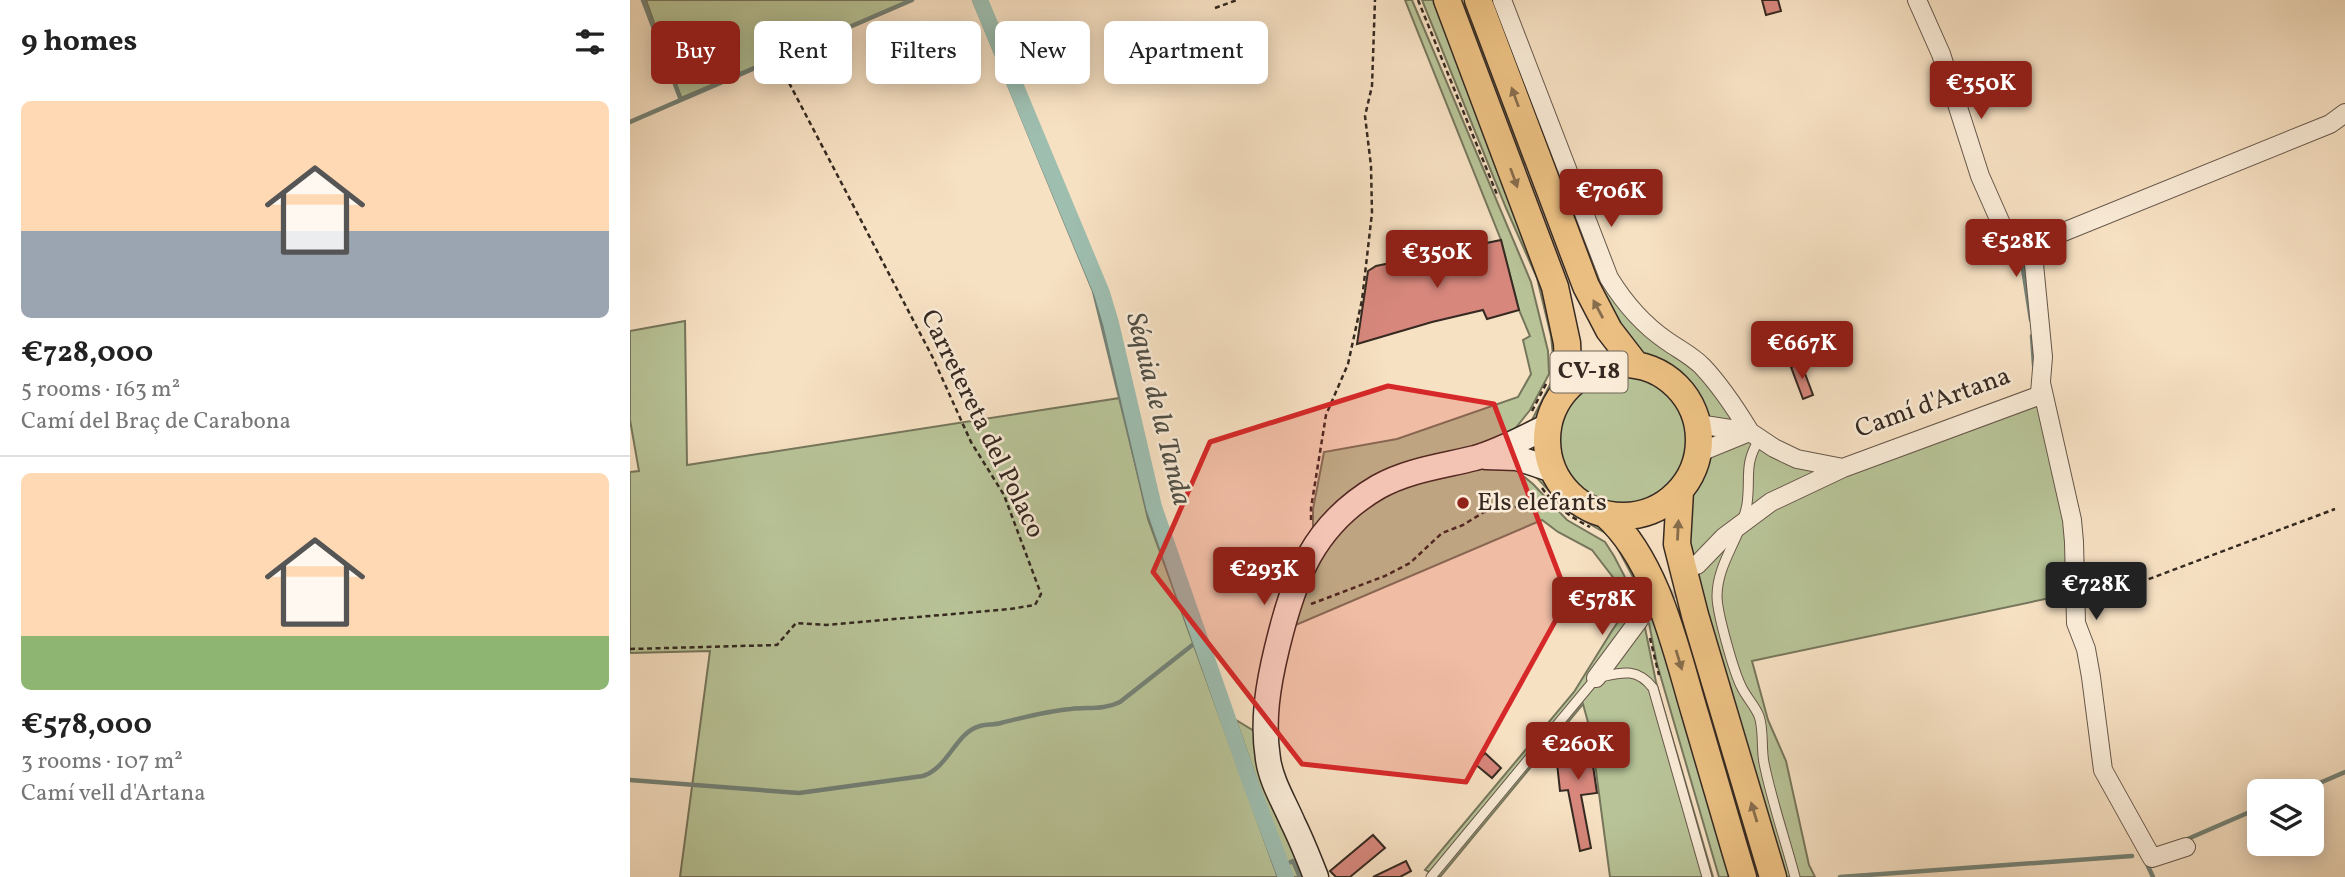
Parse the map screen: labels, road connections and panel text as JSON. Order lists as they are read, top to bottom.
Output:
{
  "streets": {
    "main road": ["CV-18"],
    "street": ["Camí d'Artana"],
    "path": ["Carretereta del Polaco"]
  },
  "crossings": [
    ["CV-18", "Camí d'Artana"]
  ],
  "water": ["Séquia de la Tanda"],
  "places": ["Els elefants"],
  "page": {
    "heading": "9 homes",
    "chip": [
      "Buy",
      "Rent",
      "Filters",
      "New",
      "Apartment"
    ],
    "price": [
      "€350K",
      "€706K",
      "€528K",
      "€350K",
      "€667K",
      "€293K",
      "€728K",
      "€578K",
      "€260K"
    ],
    "list": [
      {
        "name": "€728,000",
        "note": "5 rooms · 163 m² · Camí del Braç de Carabona"
      },
      {
        "name": "€578,000",
        "note": "3 rooms · 107 m² · Camí vell d'Artana"
      }
    ]
  }
}
